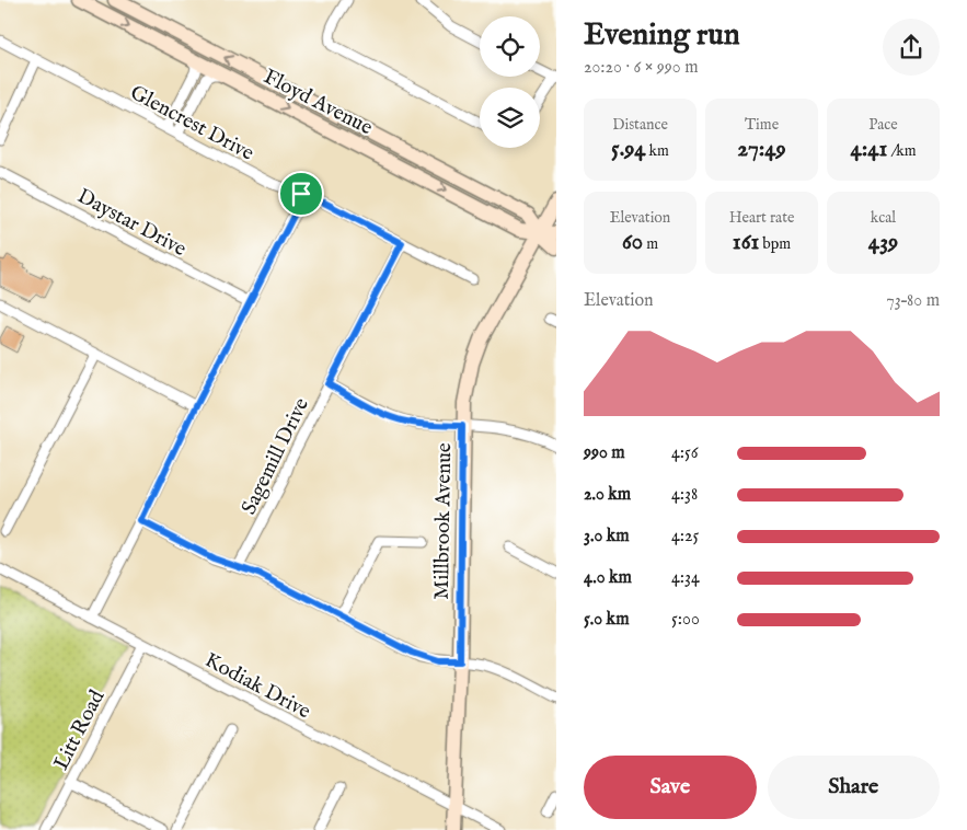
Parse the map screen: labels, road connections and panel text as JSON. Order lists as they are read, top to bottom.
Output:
{
  "streets": {
    "street": [
      "Floyd Avenue",
      "Glencrest Drive",
      "Daystar Drive",
      "Sagemill Drive",
      "Millbrook Avenue",
      "Kodiak Drive",
      "Litt Road"
    ]
  },
  "crossings": [
    ["Floyd Avenue", "Millbrook Avenue"],
    ["Glencrest Drive", "Sagemill Drive"],
    ["Millbrook Avenue", "Kodiak Drive"],
    ["Kodiak Drive", "Litt Road"]
  ],
  "page": {
    "heading": ["Evening run", "20:20 · 6 × 990 m"],
    "stats": [
      ["Distance", "5.94 km"],
      ["Time", "27:49"],
      ["Pace", "4:41 /km"],
      ["Elevation", "60 m"],
      ["Heart rate", "161 bpm"],
      ["kcal", "439"]
    ],
    "chart": ["Elevation", "73–80 m"],
    "list": [
      {
        "name": "990 m",
        "note": "4:56"
      },
      {
        "name": "2.0 km",
        "note": "4:38"
      },
      {
        "name": "3.0 km",
        "note": "4:25"
      },
      {
        "name": "4.0 km",
        "note": "4:34"
      },
      {
        "name": "5.0 km",
        "note": "5:00"
      }
    ],
    "buttons": ["Save", "Share"]
  }
}
